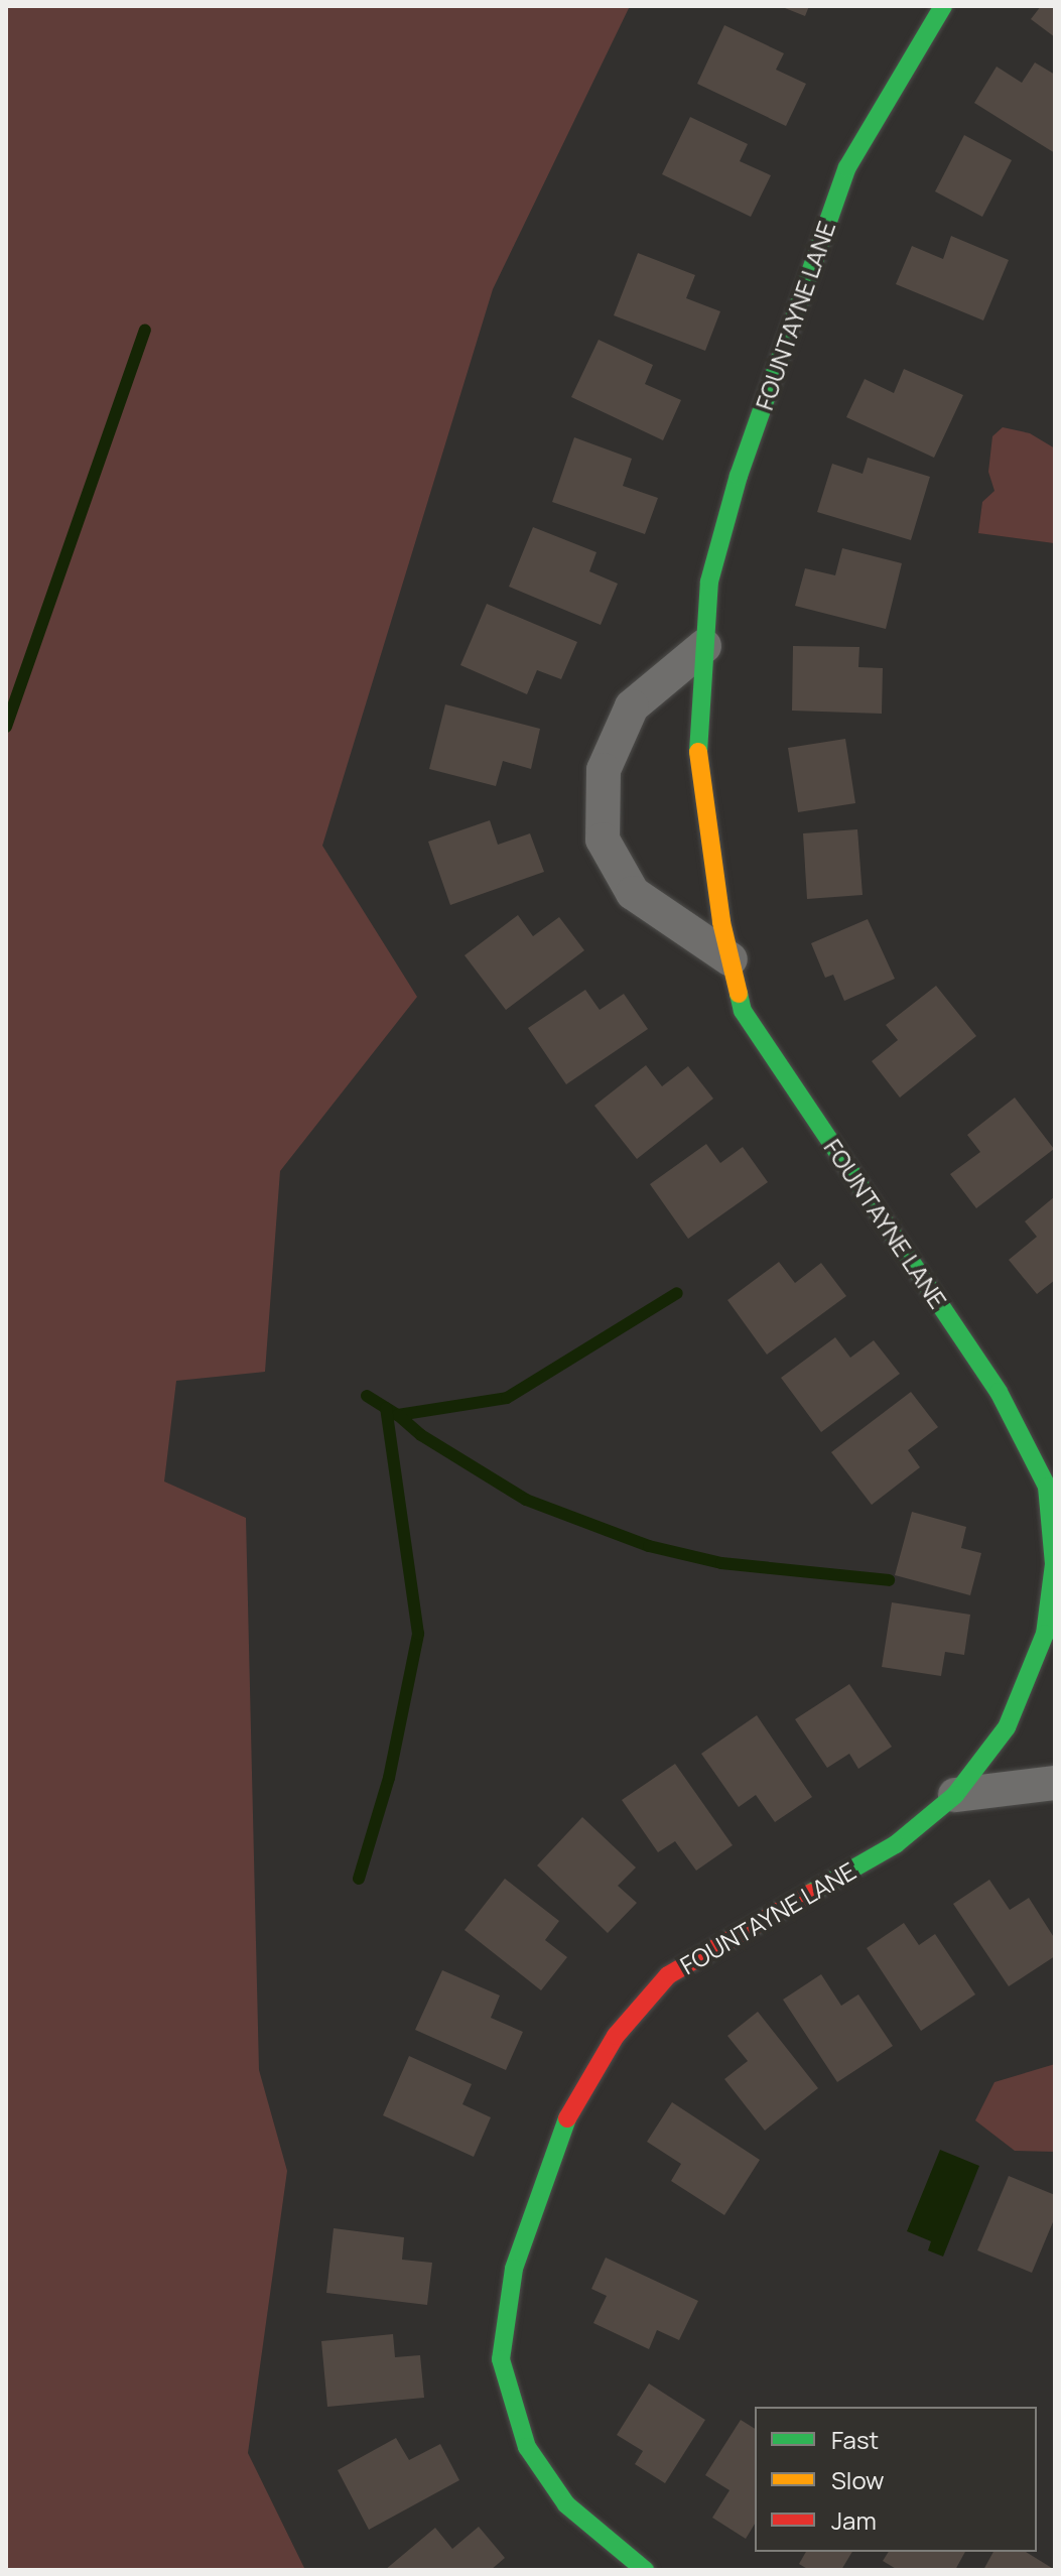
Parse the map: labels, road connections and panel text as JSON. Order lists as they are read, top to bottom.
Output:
{
  "streets": {
    "street": ["FOUNTAYNE LANE"]
  },
  "legend": ["Fast", "Slow", "Jam"]
}
